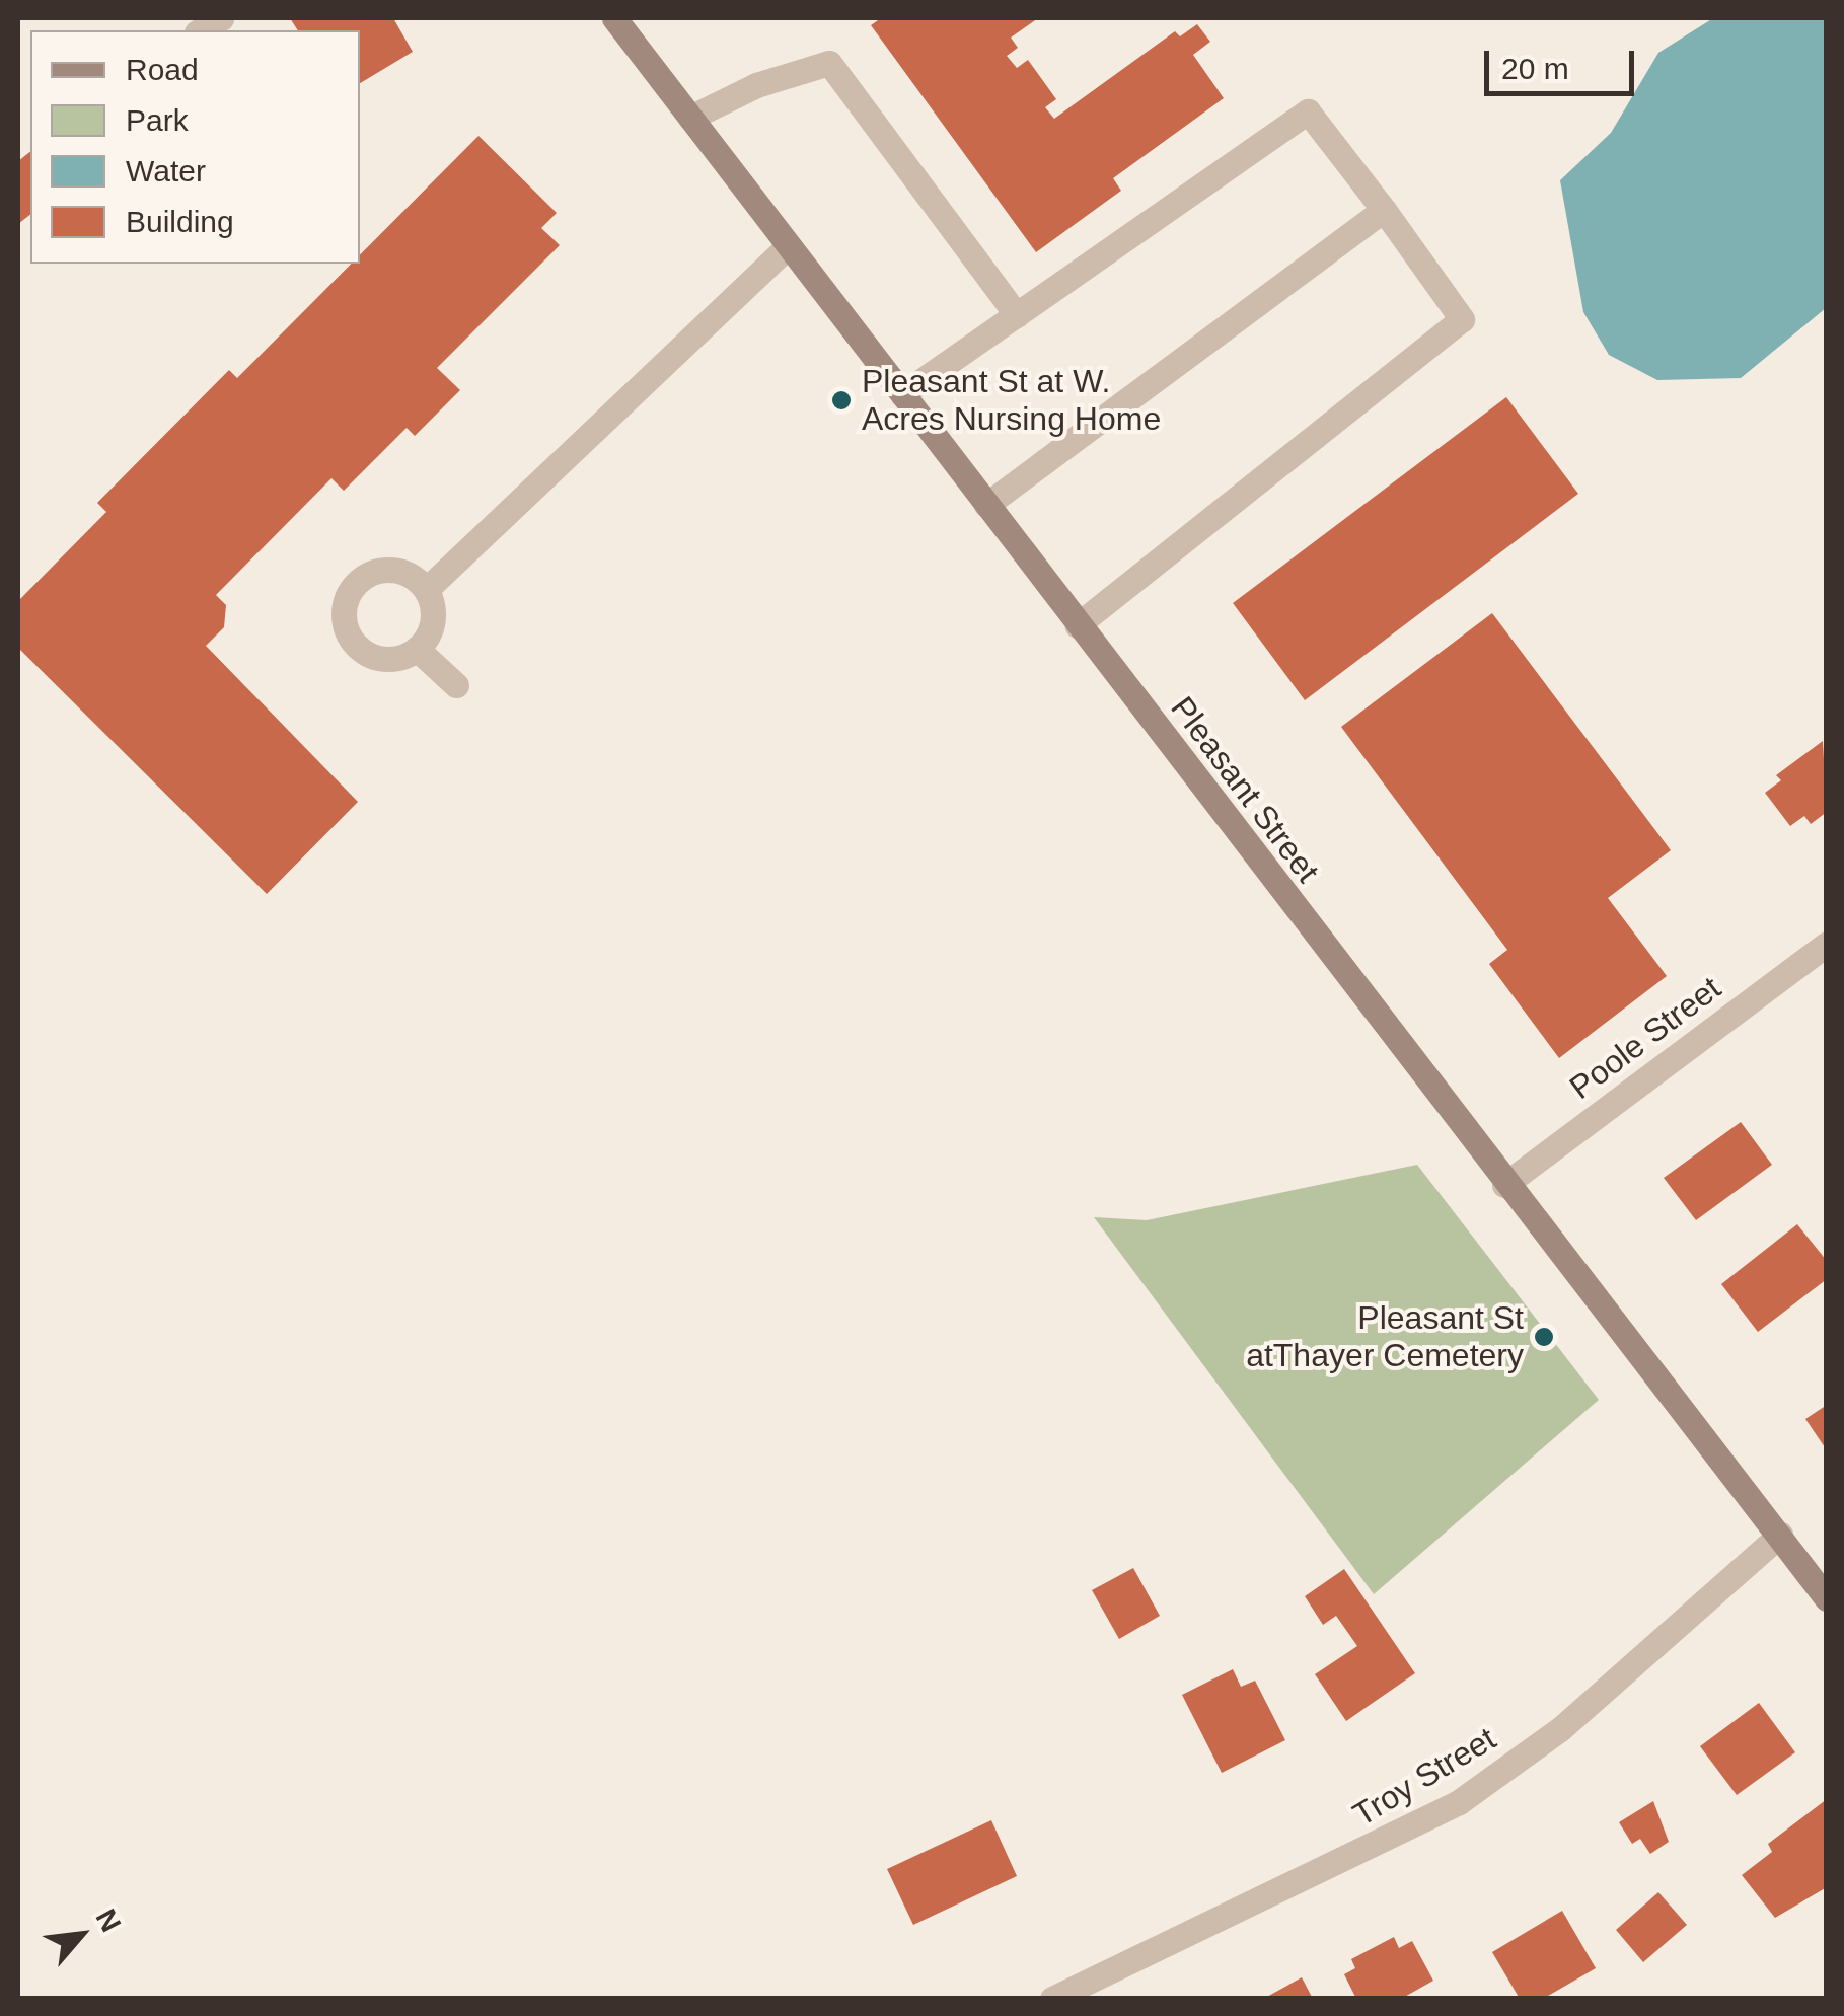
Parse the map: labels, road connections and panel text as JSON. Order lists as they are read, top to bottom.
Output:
{
  "streets": {
    "main road": ["Pleasant Street"],
    "street": ["Poole Street", "Troy Street"]
  },
  "crossings": [
    ["Pleasant Street", "Poole Street"],
    ["Pleasant Street", "Troy Street"]
  ],
  "places": ["Pleasant St at W. Acres Nursing Home", "Pleasant St atThayer Cemetery"],
  "legend": [
    "Road",
    "Park",
    "Water",
    "Building"
  ],
  "scale_bar": "20 m",
  "north": "top right"
}
